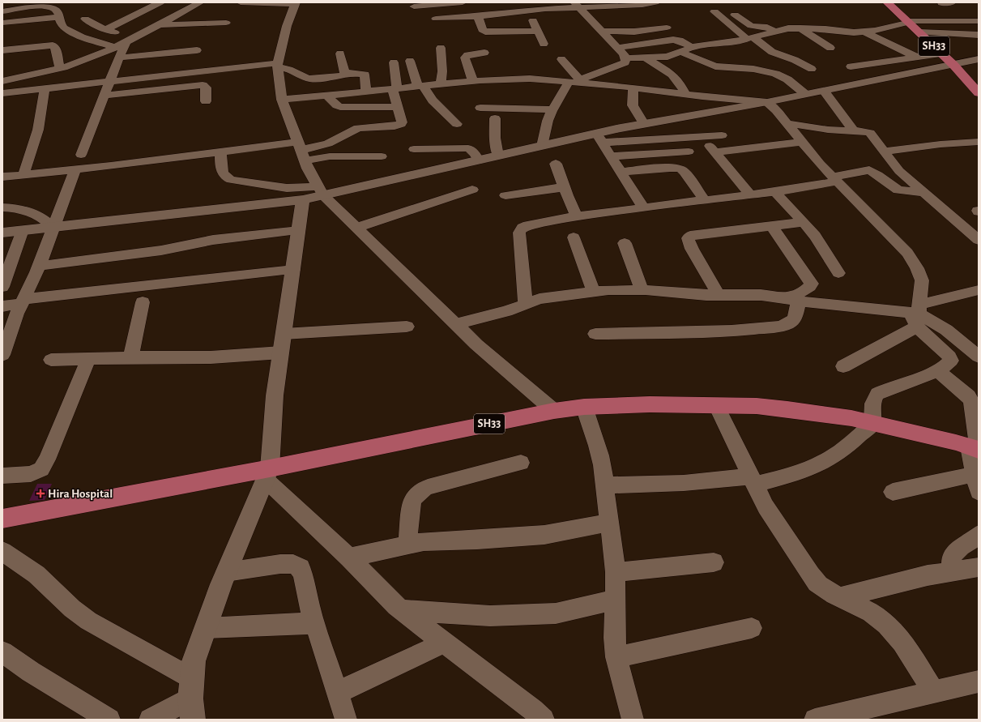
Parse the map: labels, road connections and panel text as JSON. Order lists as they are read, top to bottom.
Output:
{
  "streets": {
    "main road": ["SH33"]
  },
  "places": {
    "health": ["Hira Hospital"]
  }
}
